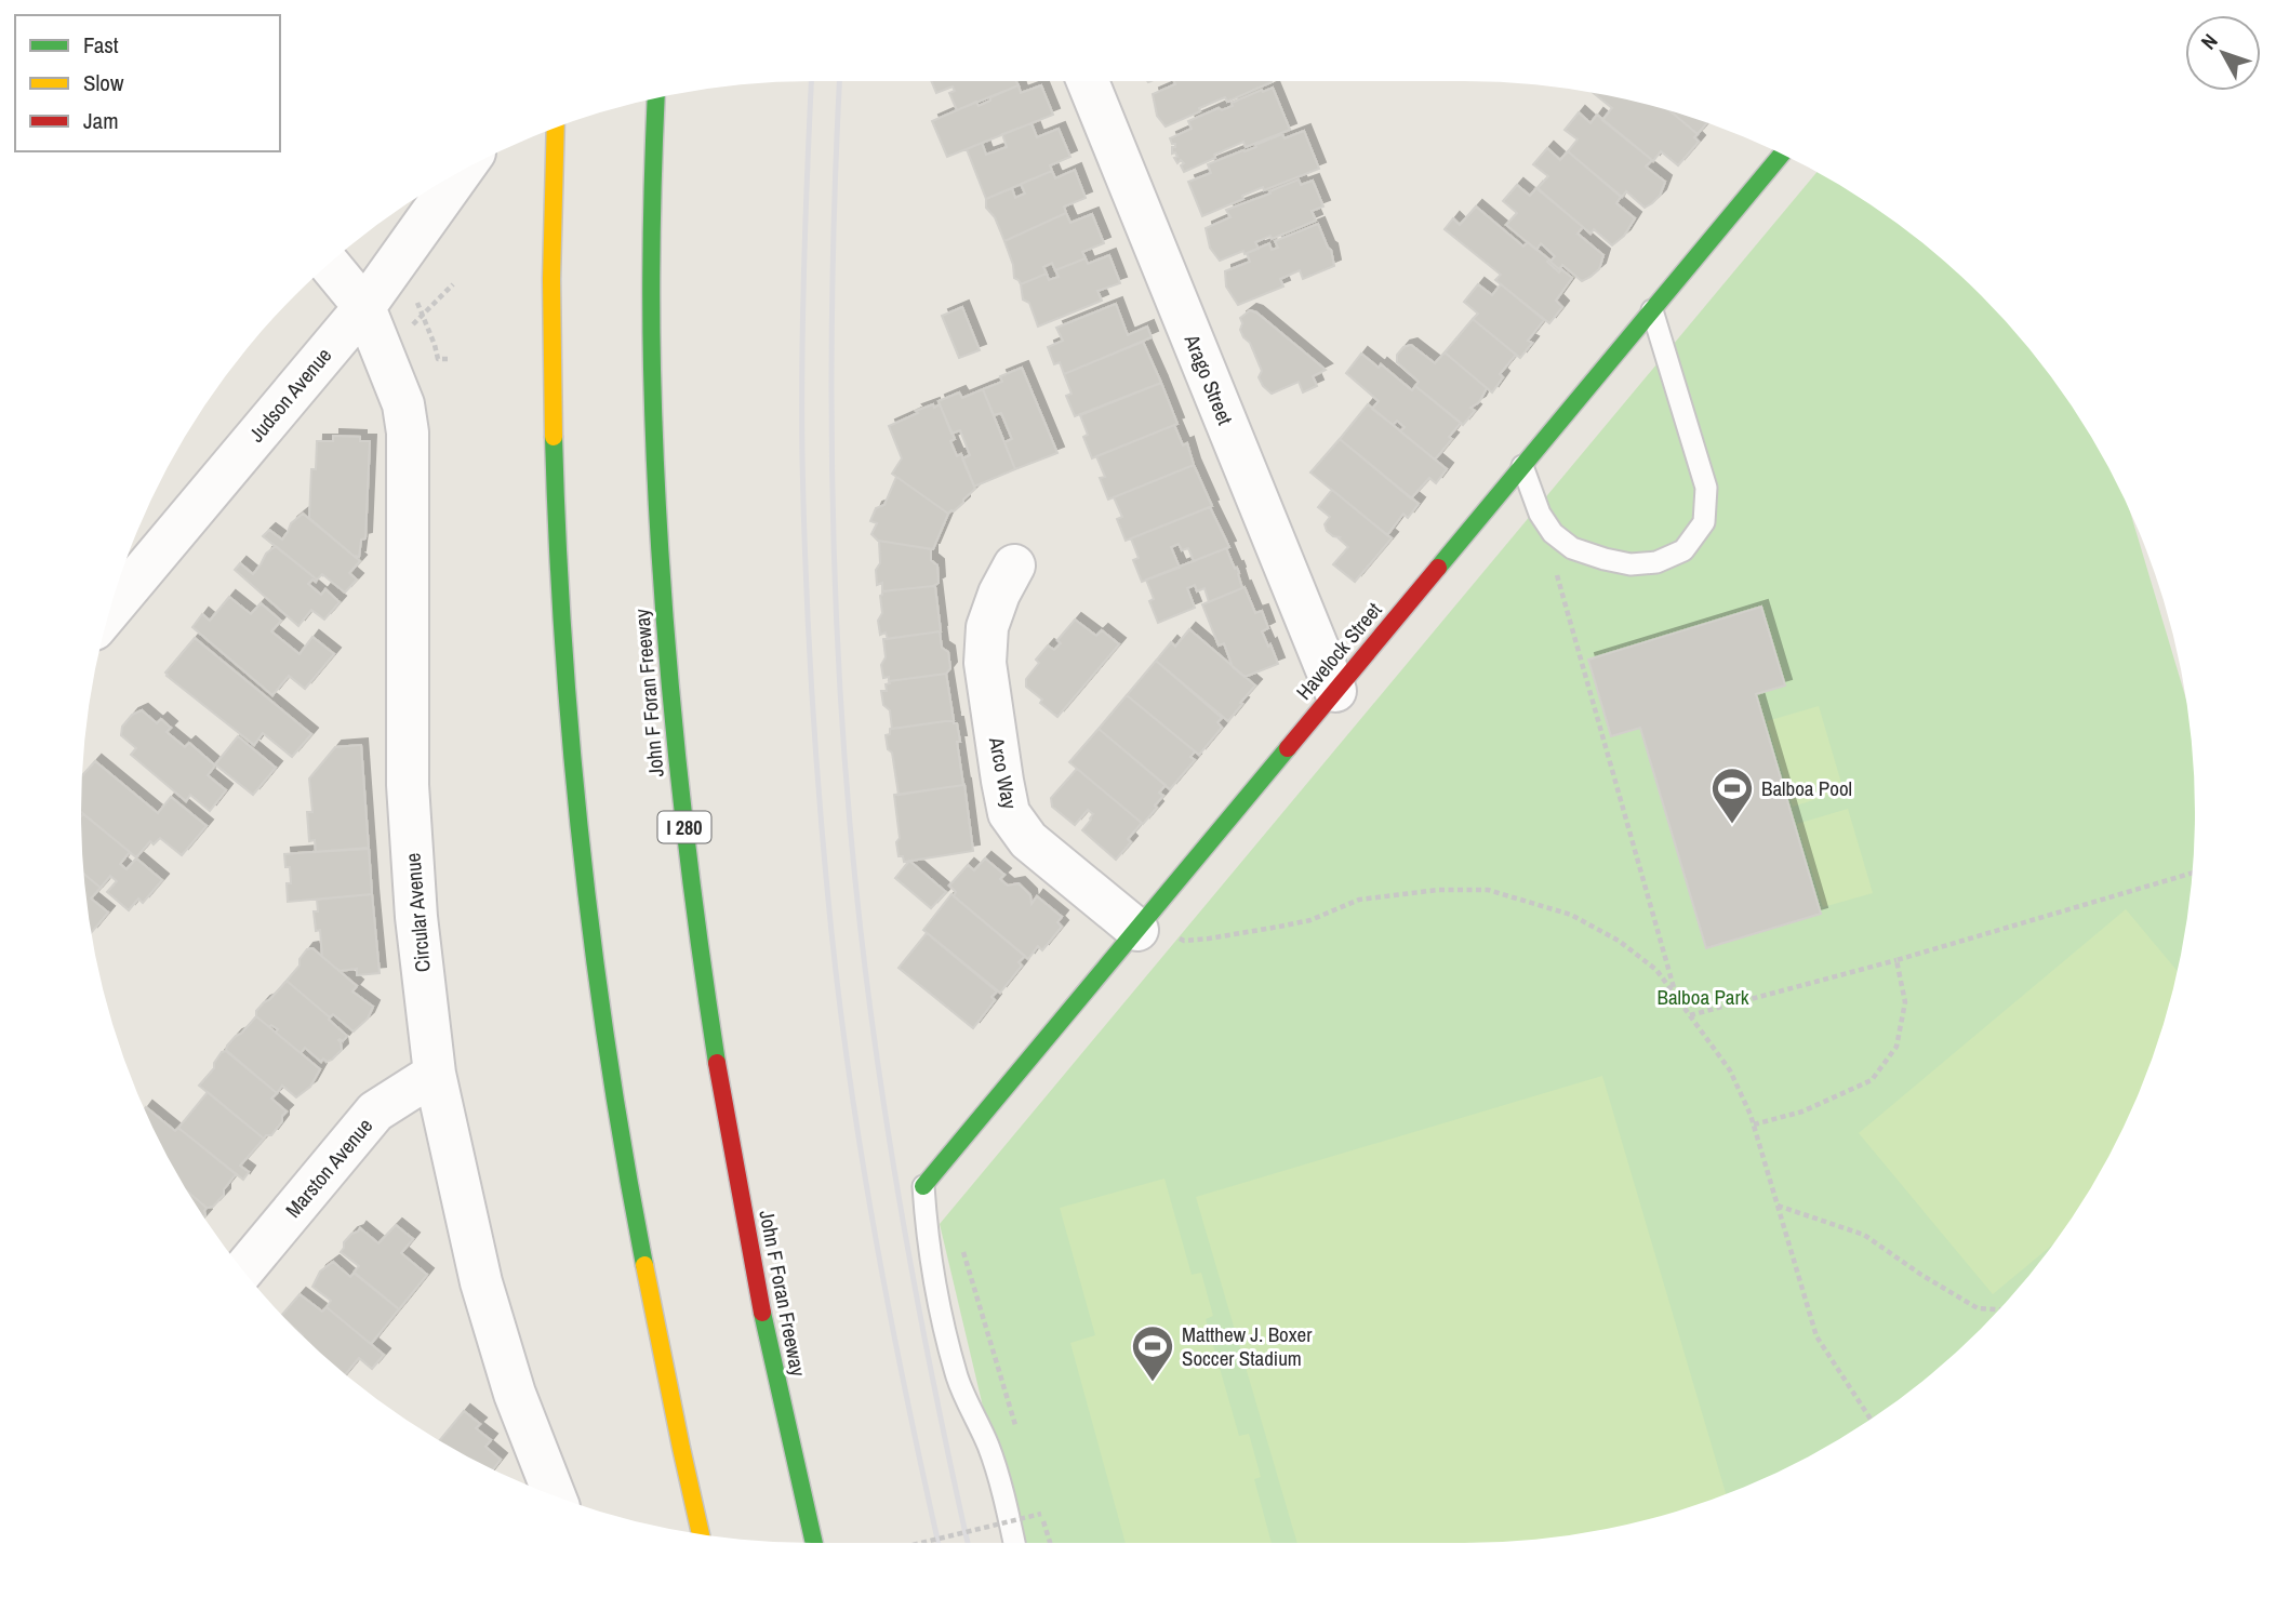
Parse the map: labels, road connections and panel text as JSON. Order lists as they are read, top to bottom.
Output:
{
  "streets": {
    "main road": ["Havelock Street", "John F Foran Freeway", "I 280"],
    "street": [
      "Arago Street",
      "Judson Avenue",
      "Arco Way",
      "Circular Avenue",
      "Marston Avenue"
    ]
  },
  "crossings": [
    ["Arago Street", "Havelock Street"],
    ["Judson Avenue", "Circular Avenue"],
    ["Havelock Street", "Arco Way"],
    ["Circular Avenue", "Marston Avenue"]
  ],
  "parks": ["Balboa Park"],
  "places": {
    "sports": ["Balboa Pool", "Matthew J. Boxer Soccer Stadium"]
  },
  "legend": ["Fast", "Slow", "Jam"],
  "north": "top left"
}
